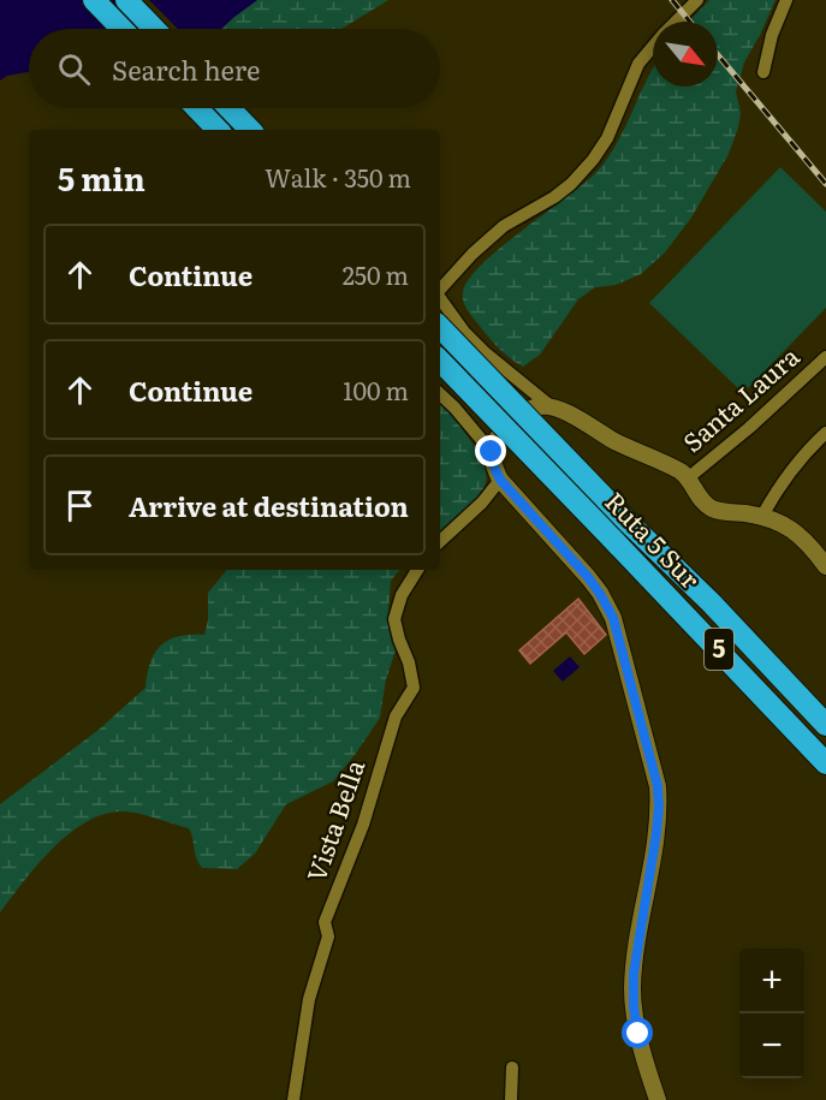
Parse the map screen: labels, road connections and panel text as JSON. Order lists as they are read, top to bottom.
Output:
{
  "streets": {
    "highway": ["Ruta 5 Sur", "5"],
    "street": ["Santa Laura", "Vista Bella"]
  },
  "north": "bottom right",
  "page": {
    "search": "Search here",
    "heading": ["5 min", "Walk · 350 m"],
    "list": [
      ["Continue", "250 m"],
      ["Continue", "100 m"],
      "Arrive at destination"
    ],
    "map_buttons": ["+", "−"]
  }
}
